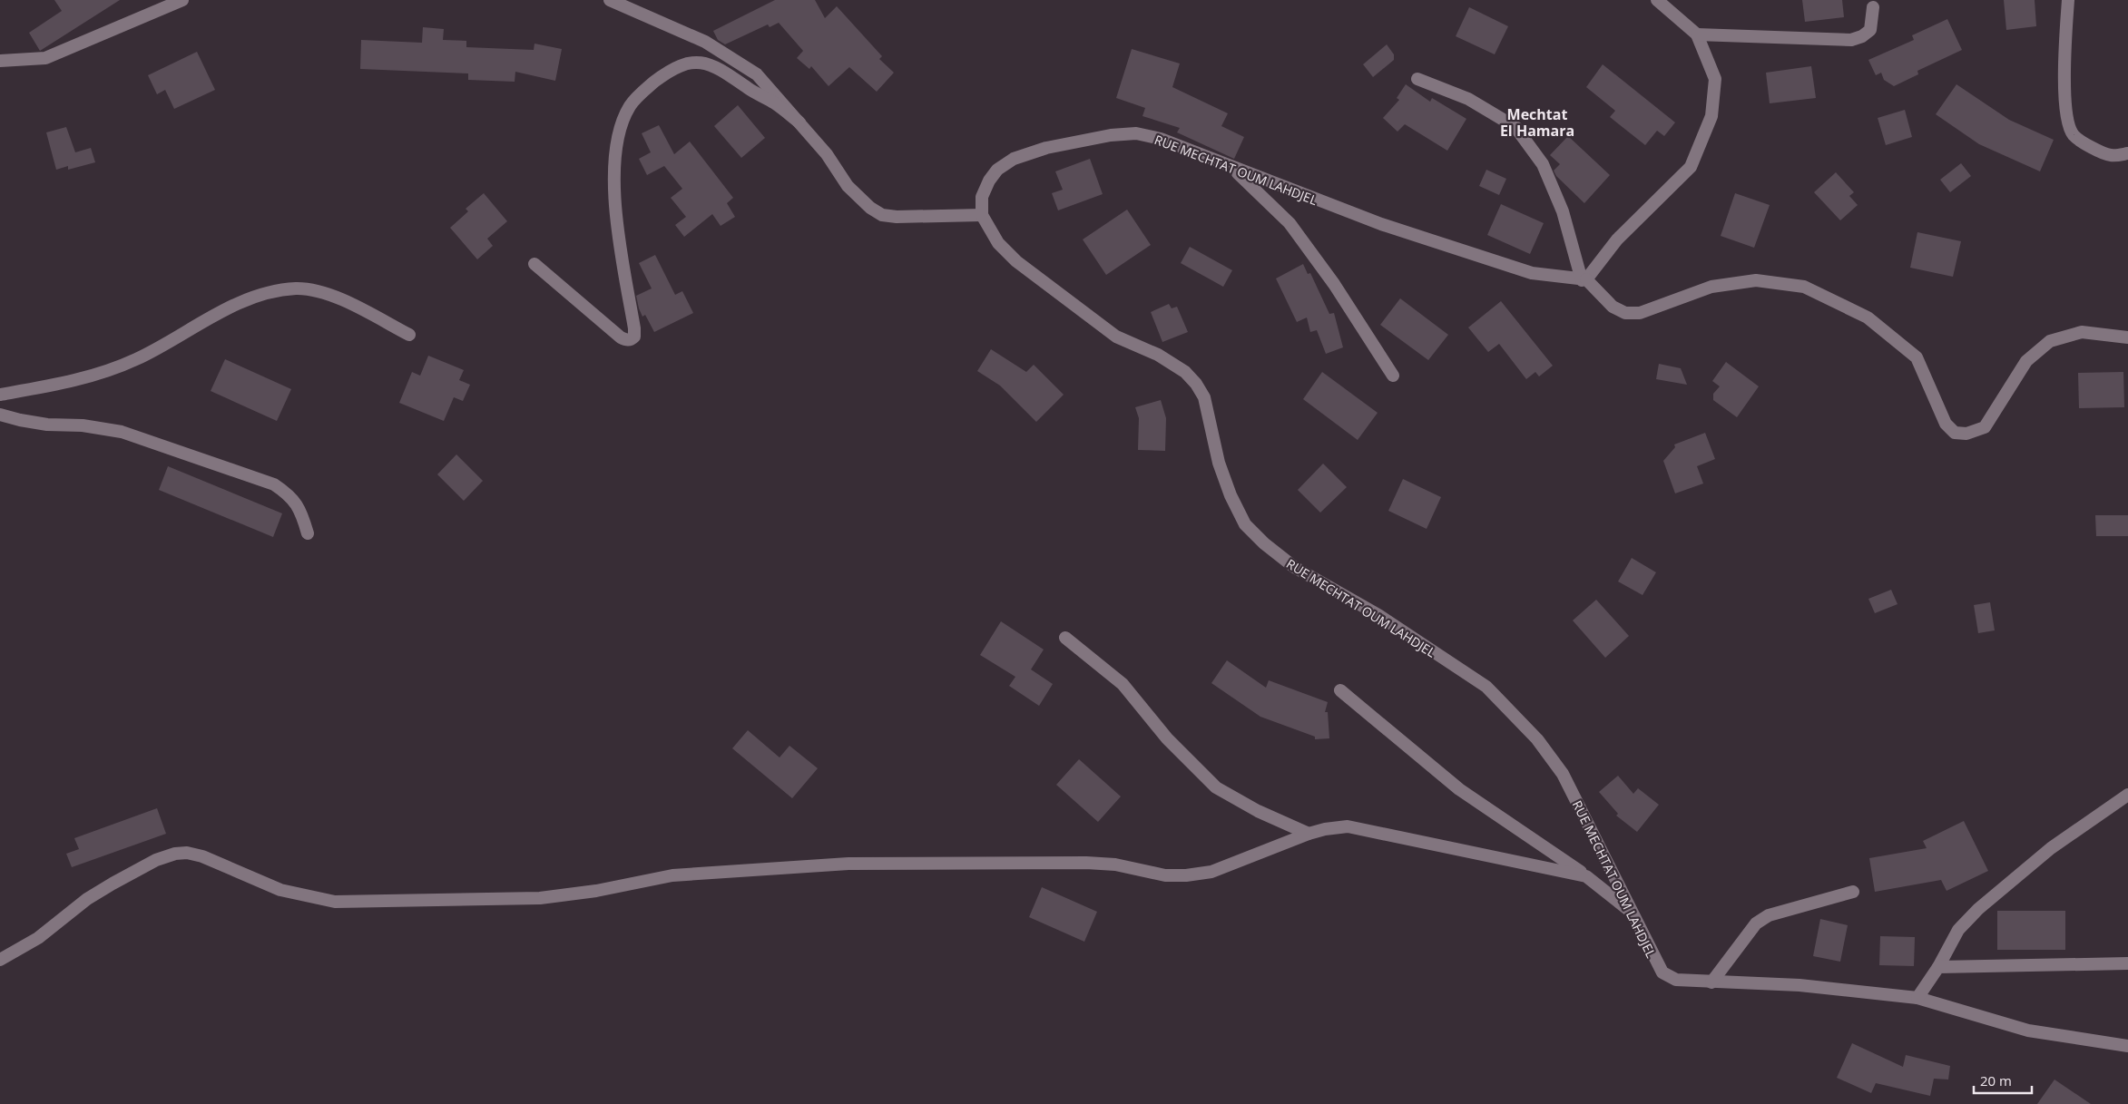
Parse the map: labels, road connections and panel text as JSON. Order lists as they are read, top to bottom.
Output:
{
  "streets": {
    "street": ["RUE MECHTAT OUM LAHDJEL"]
  },
  "districts": ["Mechtat El Hamara"],
  "scale_bar": "20 m"
}
